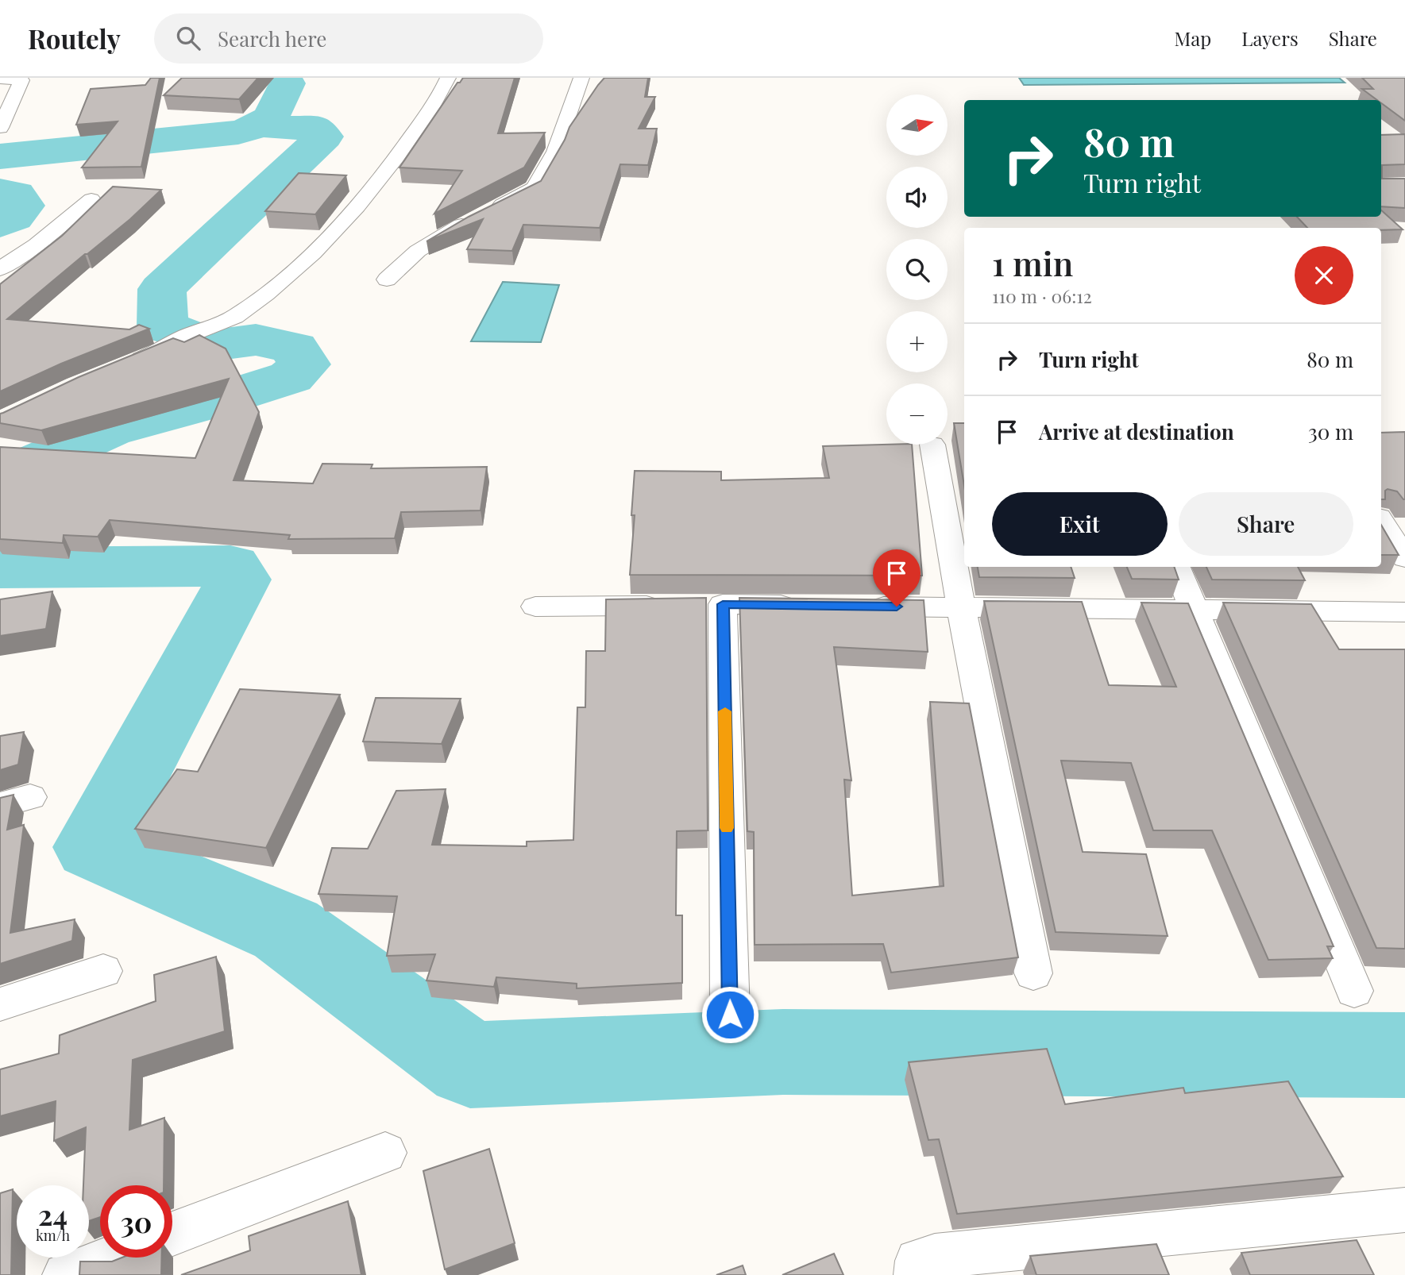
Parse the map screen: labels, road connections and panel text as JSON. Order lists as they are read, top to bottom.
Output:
{
  "north": "right",
  "page": {
    "header": "Routely",
    "search": "Search here",
    "nav": ["Map", "Layers", "Share"],
    "map_buttons": ["+", "−"],
    "turn": ["80 m", "Turn right"],
    "heading": ["1 min", "110 m · 06:12"],
    "list": [
      {
        "name": "Turn right",
        "value": "80 m"
      },
      {
        "name": "Arrive at destination",
        "value": "30 m"
      }
    ],
    "buttons": ["Exit", "Share"],
    "speed": "24 km/h",
    "limit": "30"
  }
}
